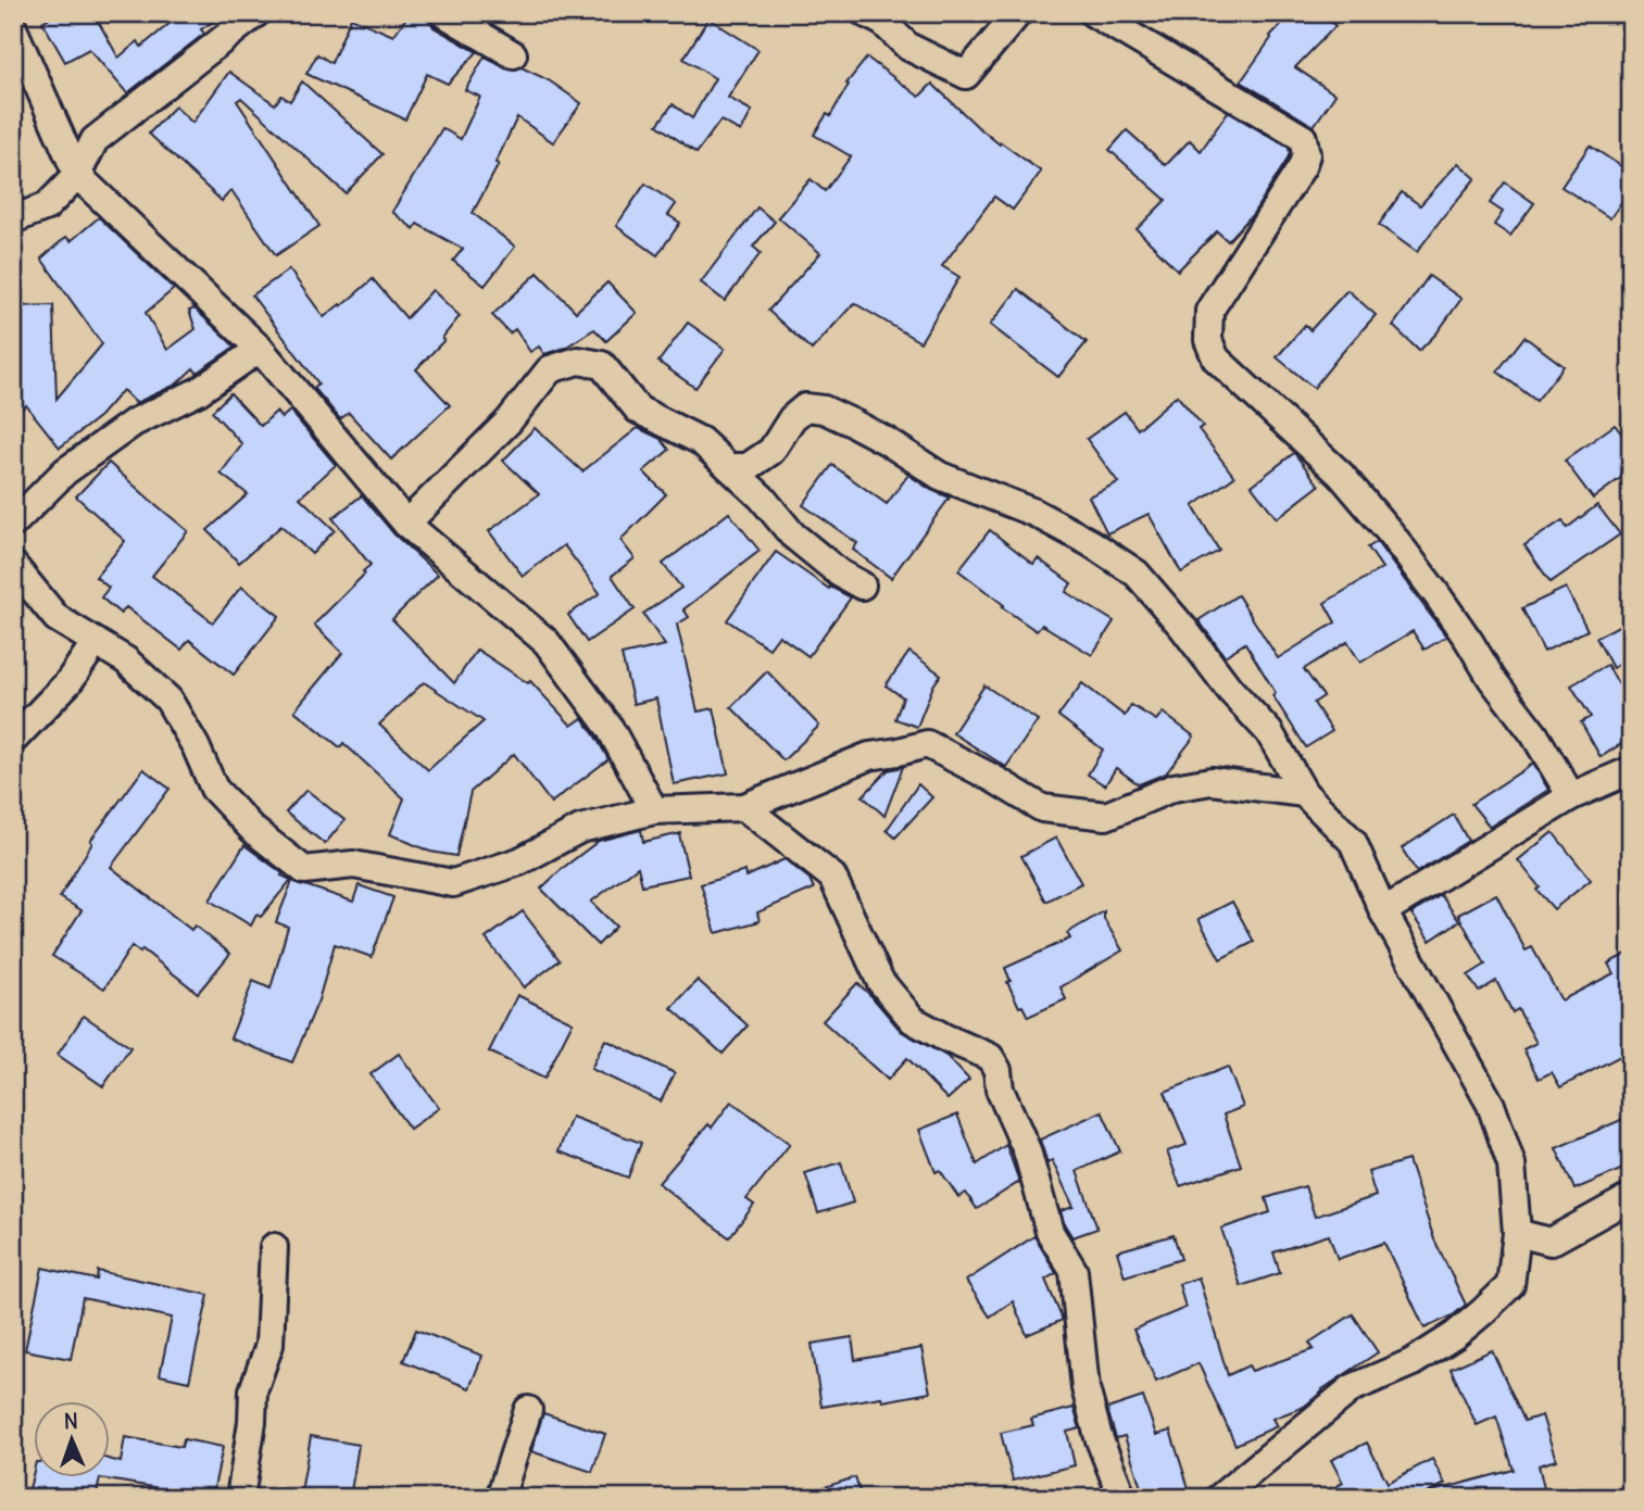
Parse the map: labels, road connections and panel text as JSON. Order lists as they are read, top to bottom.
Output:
{
  "north": "top"
}
